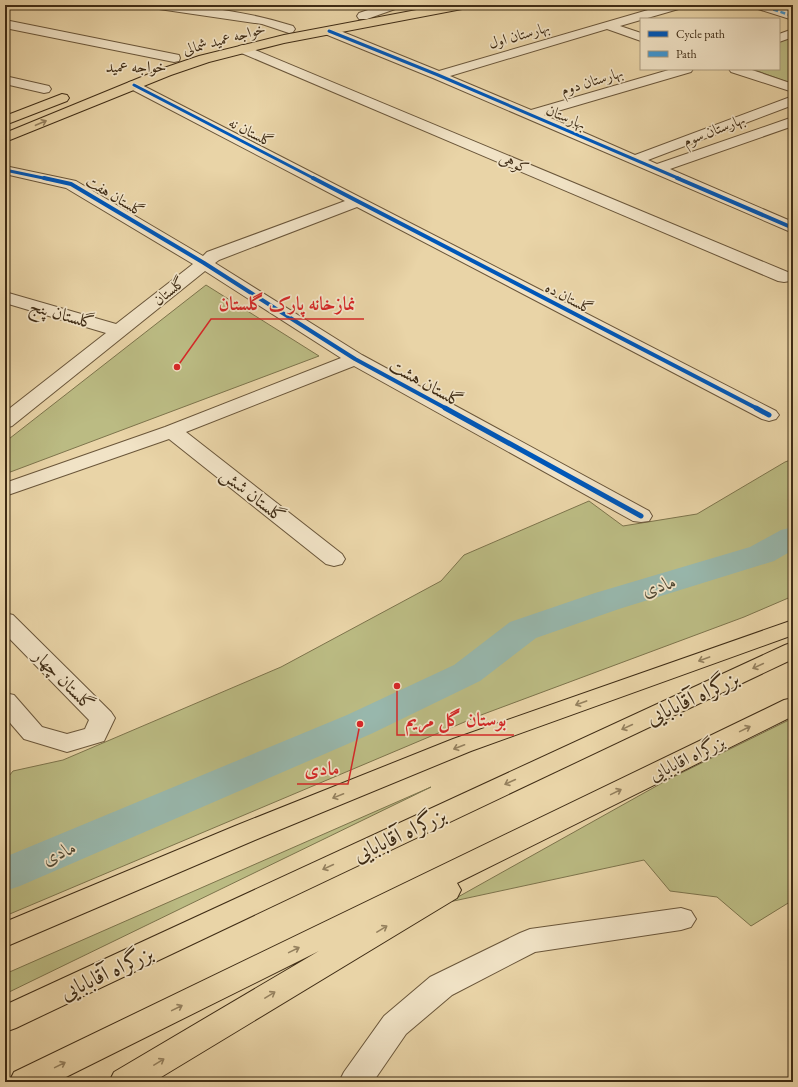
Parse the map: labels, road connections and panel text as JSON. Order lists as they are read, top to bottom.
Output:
{
  "streets": {
    "main road": ["خواجه عمید شمالی", "بزرگراه آقابابایی", "بزرگراه اقابابایی"],
    "street": [
      "بهارستان اول",
      "بهارستان دوم",
      "بهارستان",
      "بهارستان سوم",
      "گلستان نه",
      "کوهی",
      "گلستان هفت",
      "گلستان",
      "گلستان ده",
      "گلستان پنج",
      "گلستان هشت",
      "گلستان شش",
      "گلستان چهار"
    ]
  },
  "crossings": [
    ["بهارستان اول", "بهارستان"],
    ["خواجه عمید شمالی", "بهارستان"],
    ["خواجه عمید شمالی", "گلستان نه"],
    ["خواجه عمید شمالی", "کوهی"],
    ["بهارستان دوم", "بهارستان"],
    ["بهارستان", "بهارستان سوم"],
    ["گلستان نه", "گلستان"],
    ["گلستان نه", "گلستان ده"],
    ["گلستان هفت", "گلستان"],
    ["گلستان هفت", "گلستان هشت"],
    ["گلستان", "گلستان ده"],
    ["گلستان", "گلستان پنج"],
    ["گلستان", "گلستان هشت"]
  ],
  "districts": ["خواجه عمید"],
  "water": ["مادی"],
  "places": ["نمازخانه پارک گلستان", "بوستان گل مریم", "مادی"],
  "legend": ["Cycle path", "Path"]
}
